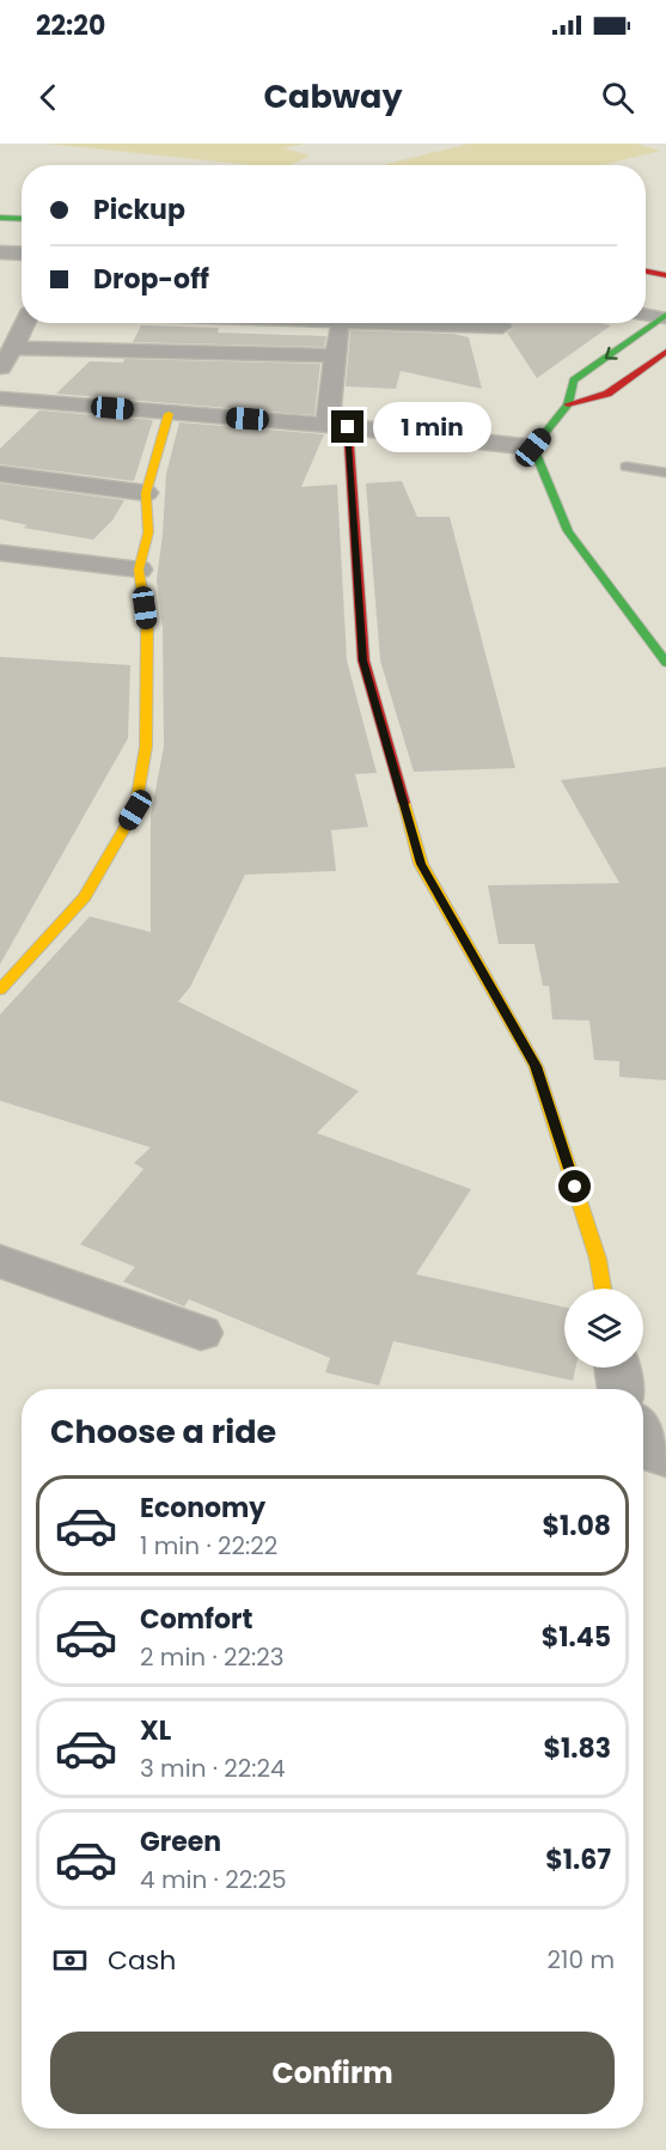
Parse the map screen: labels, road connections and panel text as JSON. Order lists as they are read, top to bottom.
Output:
{
  "page": {
    "status": "22:20",
    "header": "Cabway",
    "banner": ["Pickup", "Drop-off"],
    "bubble": "1 min",
    "heading": "Choose a ride",
    "list": [
      {
        "name": "Economy",
        "note": "1 min · 22:22",
        "value": "$1.08"
      },
      {
        "name": "Comfort",
        "note": "2 min · 22:23",
        "value": "$1.45"
      },
      {
        "name": "XL",
        "note": "3 min · 22:24",
        "value": "$1.83"
      },
      {
        "name": "Green",
        "note": "4 min · 22:25",
        "value": "$1.67"
      }
    ],
    "pay": ["Cash", "210 m"],
    "buttons": "Confirm"
  }
}
